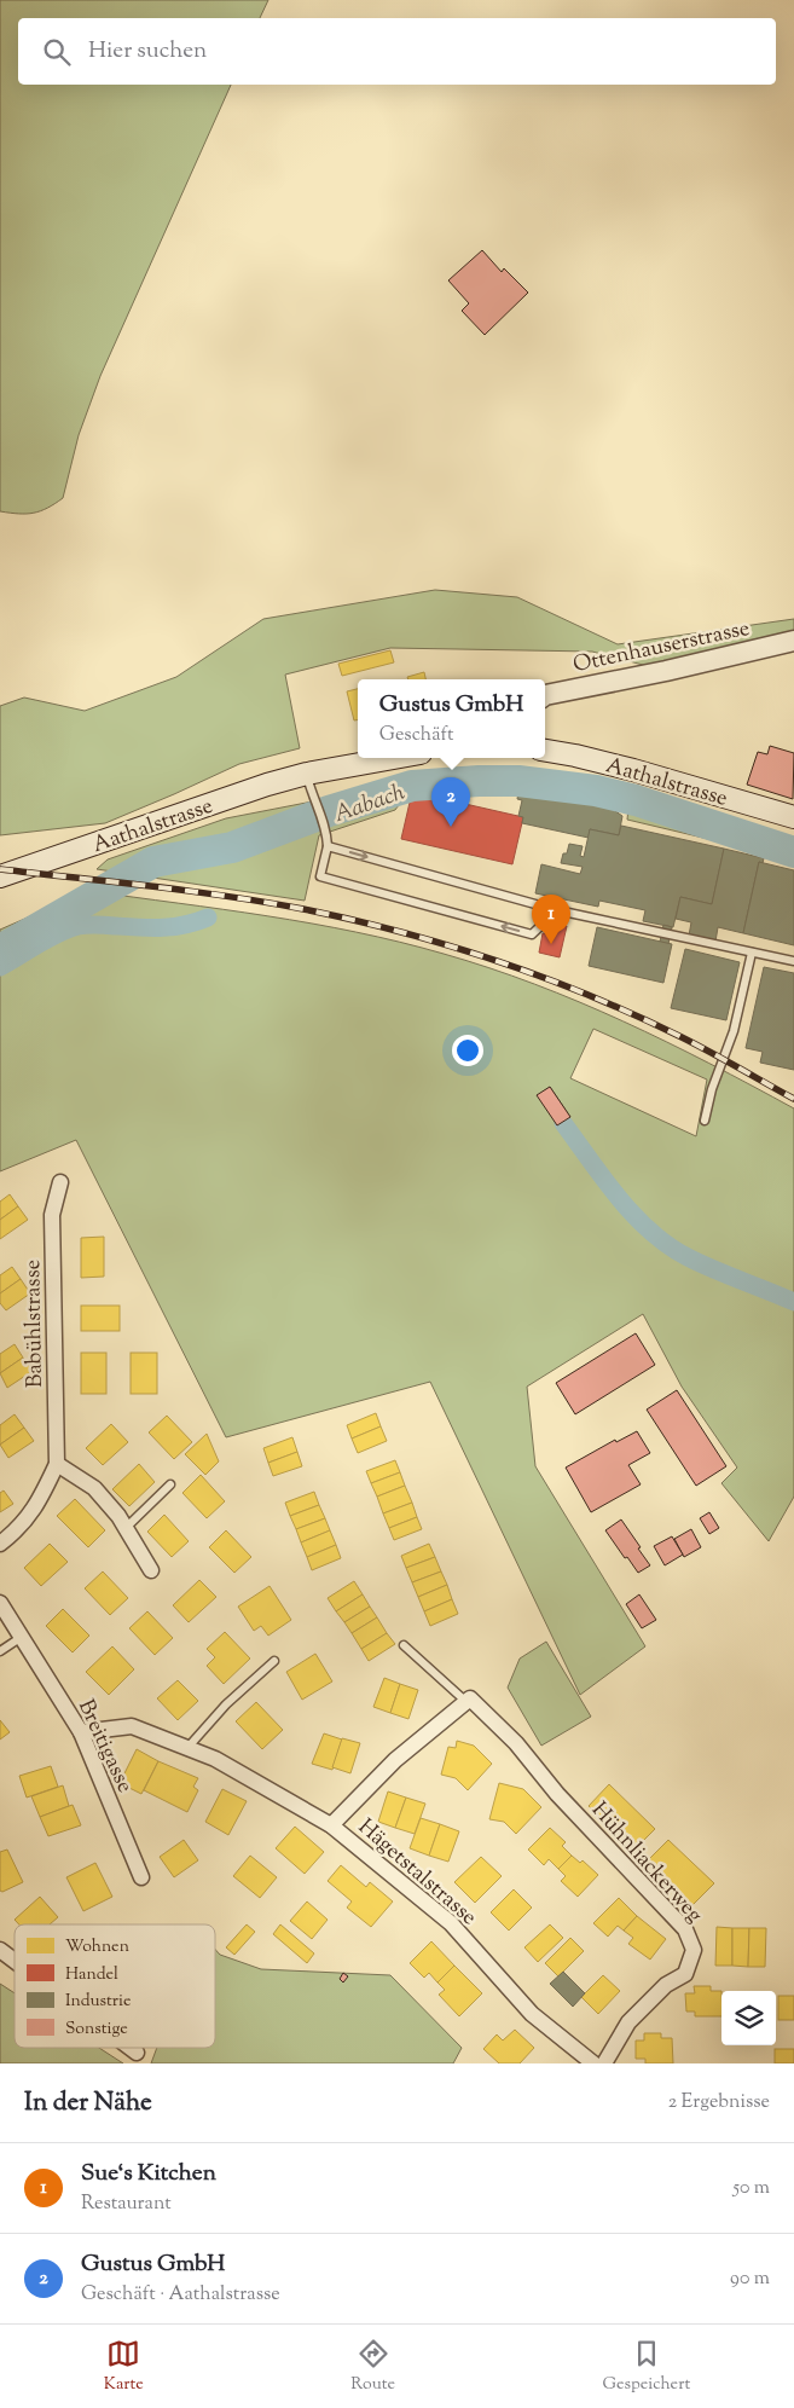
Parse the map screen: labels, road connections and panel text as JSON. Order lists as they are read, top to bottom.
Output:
{
  "streets": {
    "main road": ["Aathalstrasse"],
    "street": [
      "Ottenhauserstrasse",
      "Babühlstrasse",
      "Breitigasse",
      "Hühnliackerweg",
      "Hägetstalstrasse"
    ]
  },
  "crossings": [
    ["Breitigasse", "Hägetstalstrasse"]
  ],
  "water": ["Aabach"],
  "legend": [
    "Wohnen",
    "Handel",
    "Industrie",
    "Sonstige"
  ],
  "page": {
    "search": "Hier suchen",
    "popup": ["Gustus GmbH", "Geschäft"],
    "pins": ["2", "1"],
    "heading": ["In der Nähe", "2 Ergebnisse"],
    "list": [
      {
        "mark": "1",
        "name": "Sue‘s Kitchen",
        "note": "Restaurant",
        "value": "50 m"
      },
      {
        "mark": "2",
        "name": "Gustus GmbH",
        "note": "Geschäft · Aathalstrasse",
        "value": "90 m"
      }
    ],
    "nav": ["Karte", "Route", "Gespeichert"]
  }
}
